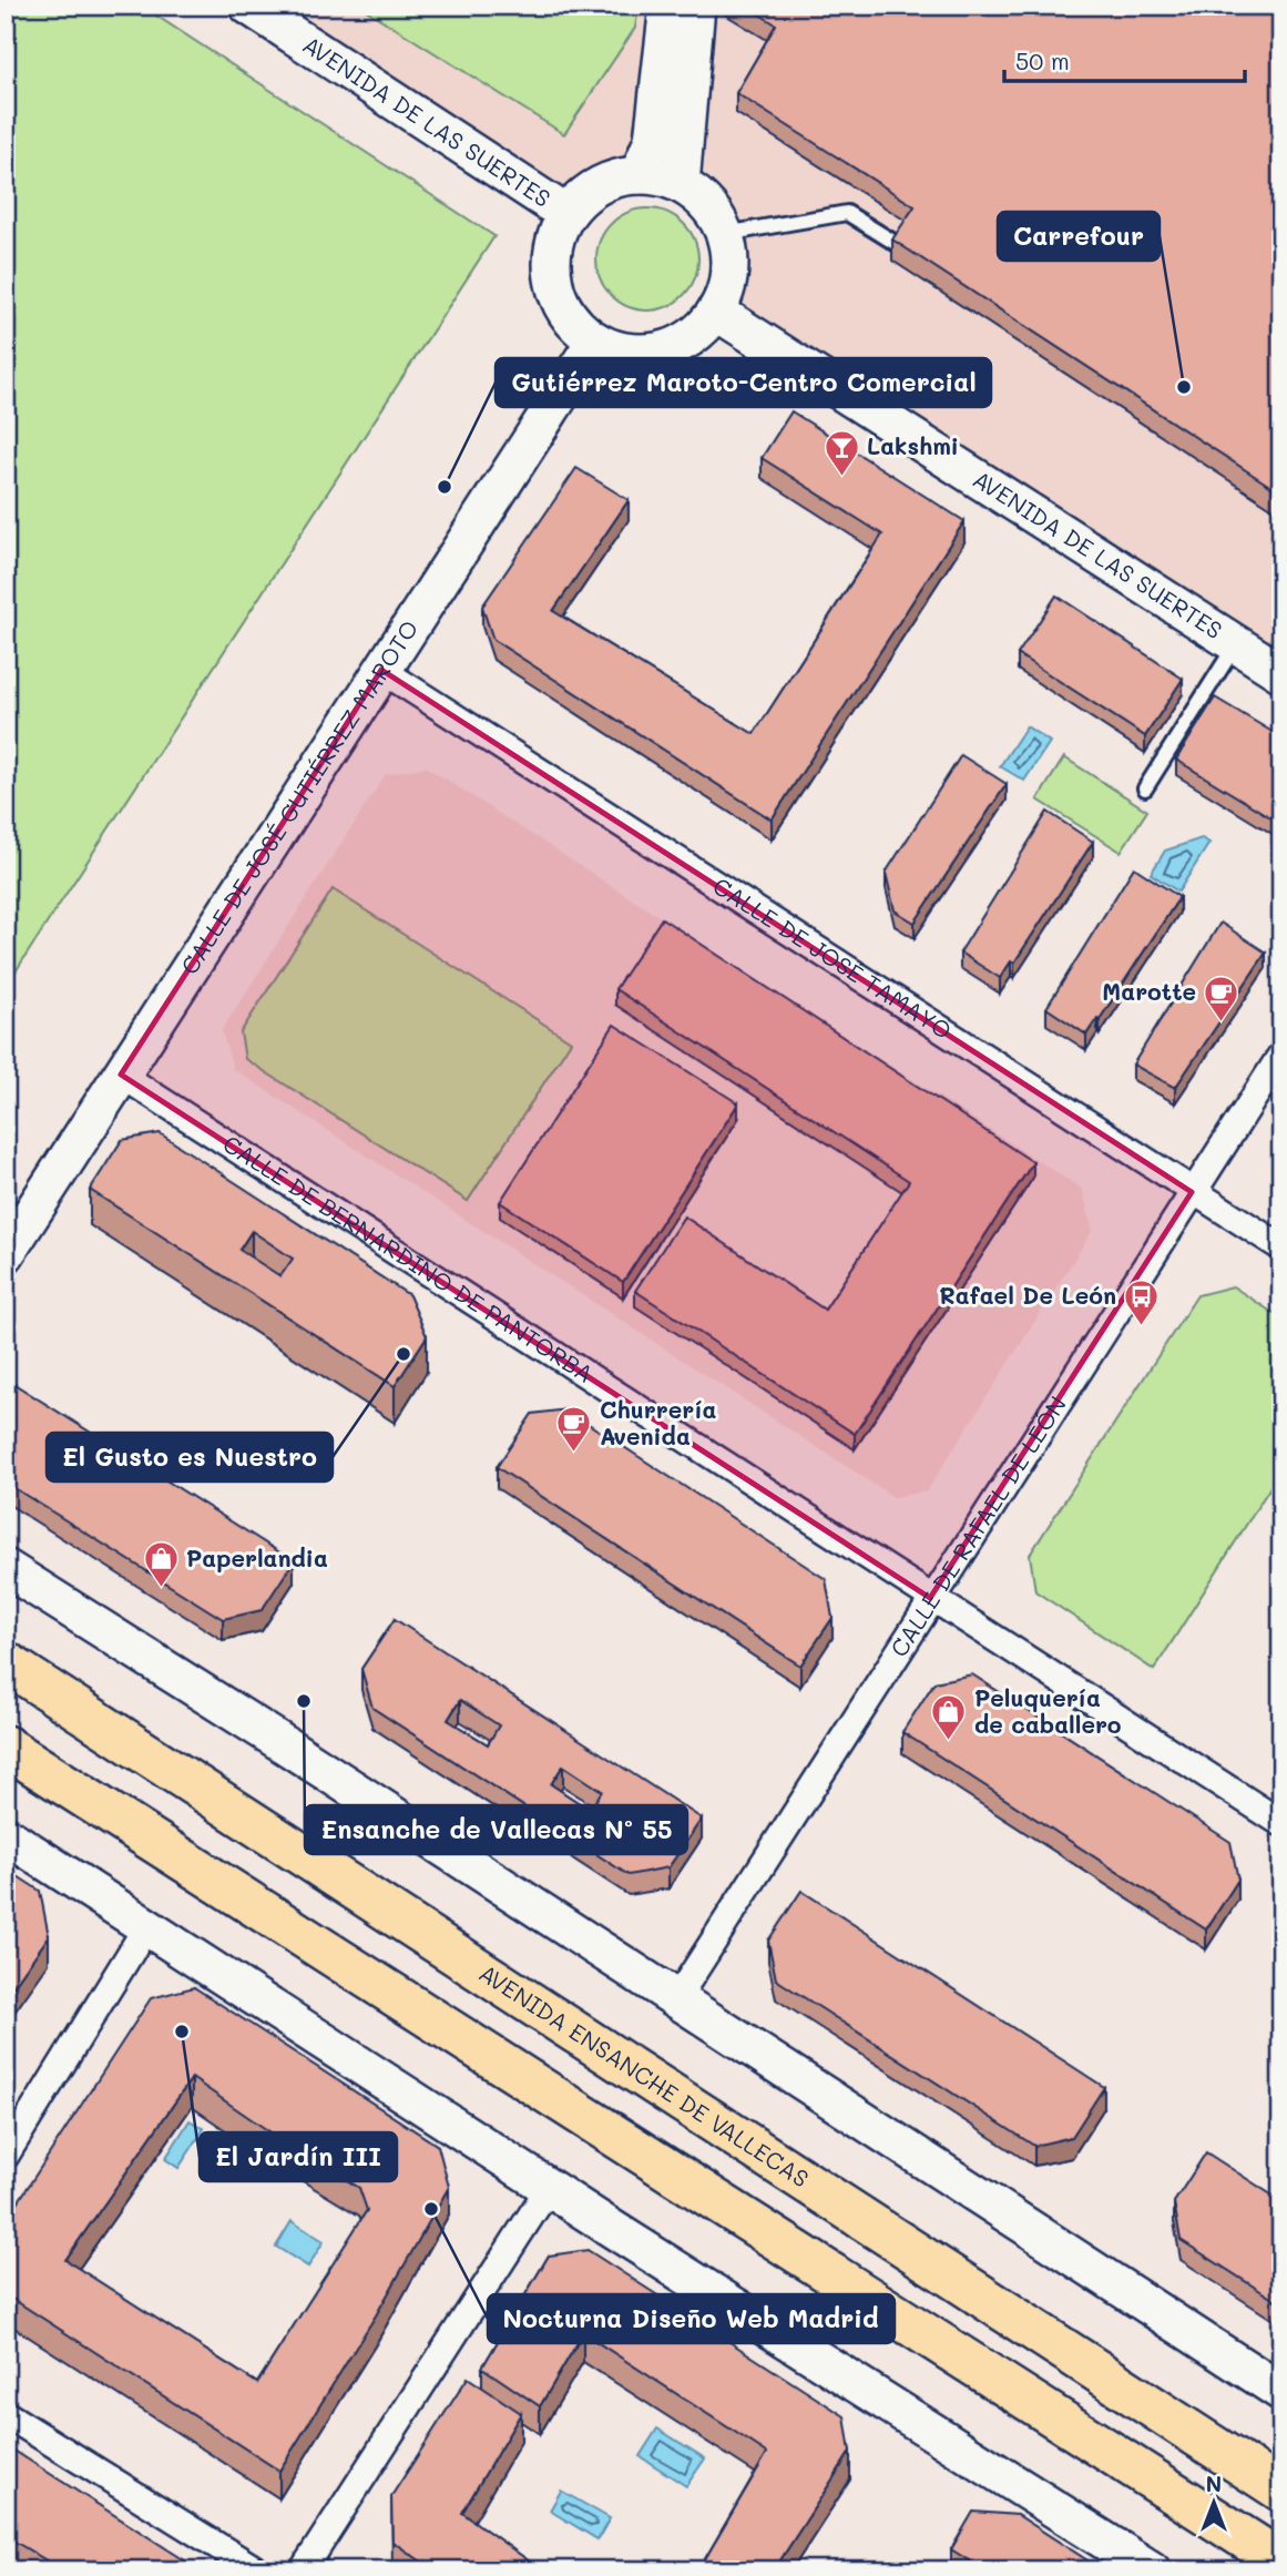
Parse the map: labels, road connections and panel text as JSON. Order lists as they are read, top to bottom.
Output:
{
  "streets": {
    "main road": ["AVENIDA DE LAS SUERTES", "CALLE DE JOSÉ GUTIÉRREZ MAROTO", "AVENIDA ENSANCHE DE VALLECAS"],
    "street": ["CALLE DE JOSÉ TAMAYO", "CALLE DE BERNARDINO DE PANTORBA", "CALLE DE RAFAEL DE LEÓN"]
  },
  "crossings": [
    ["AVENIDA DE LAS SUERTES", "CALLE DE JOSÉ GUTIÉRREZ MAROTO"],
    ["CALLE DE JOSÉ GUTIÉRREZ MAROTO", "CALLE DE JOSÉ TAMAYO"],
    ["CALLE DE JOSÉ GUTIÉRREZ MAROTO", "CALLE DE BERNARDINO DE PANTORBA"],
    ["CALLE DE JOSÉ TAMAYO", "CALLE DE RAFAEL DE LEÓN"],
    ["CALLE DE BERNARDINO DE PANTORBA", "CALLE DE RAFAEL DE LEÓN"]
  ],
  "places": {
    "other": [
      "Carrefour",
      "Gutiérrez Maroto-Centro Comercial",
      "El Gusto es Nuestro",
      "Ensanche de Vallecas Nº 55",
      "El Jardín III",
      "Nocturna Diseño Web Madrid"
    ],
    "bar": ["Lakshmi"],
    "cafe": ["Marotte", "Churrería Avenida"],
    "bus stop": ["Rafael De León"],
    "shop": ["Paperlandia", "Peluquería de caballero"]
  },
  "scale_bar": "50 m",
  "north": "top"
}
